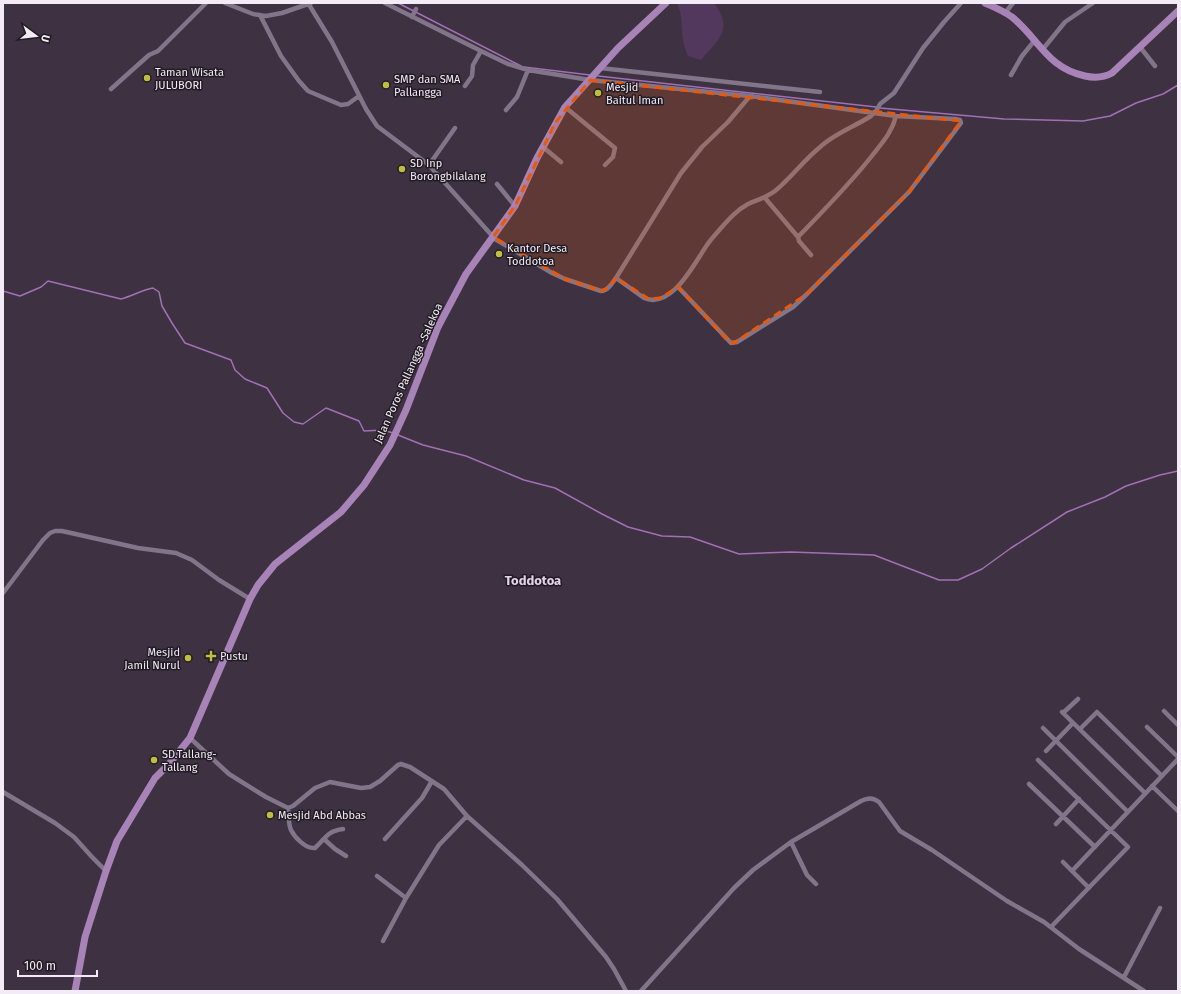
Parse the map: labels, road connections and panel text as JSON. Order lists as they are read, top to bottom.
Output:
{
  "streets": {
    "main road": ["Jalan Poros Pallangga -Salekoa"]
  },
  "districts": ["Toddotoa"],
  "places": {
    "other": [
      "Taman Wisata JULUBORI",
      "SMP dan SMA Pallangga",
      "Mesjid Baitul Iman",
      "SD Inp Borongbilalang",
      "Kantor Desa Toddotoa",
      "Mesjid Jamil Nurul",
      "SD.Tallang- Tallang",
      "Mesjid Abd Abbas"
    ],
    "health": ["Pustu"]
  },
  "scale_bar": "100 m",
  "north": "right"
}
